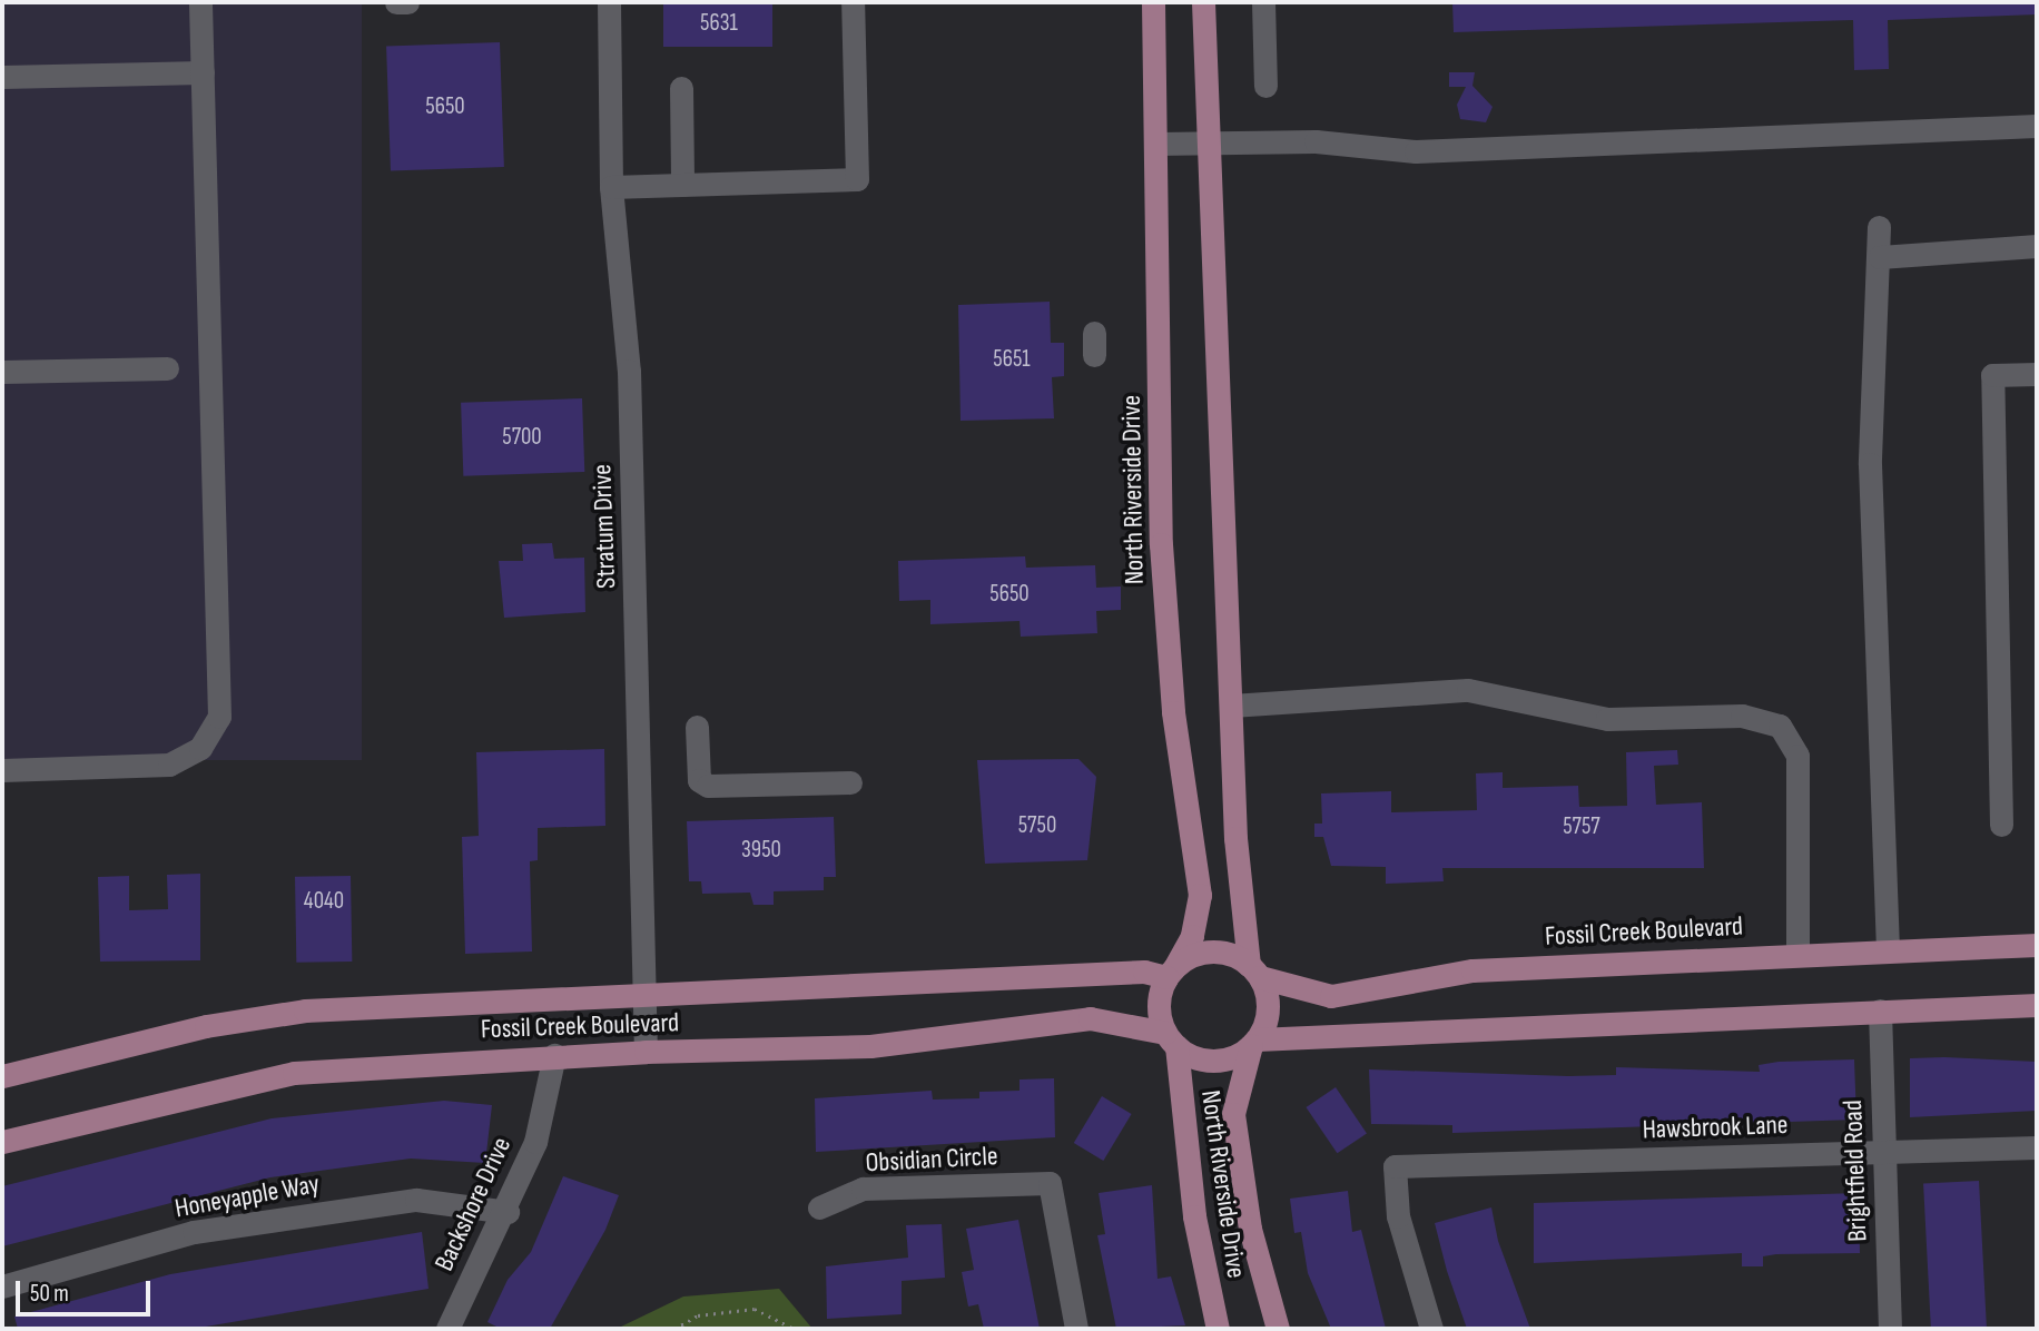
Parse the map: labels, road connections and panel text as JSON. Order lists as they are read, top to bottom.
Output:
{
  "streets": {
    "main road": ["North Riverside Drive", "Fossil Creek Boulevard"],
    "street": [
      "Stratum Drive",
      "Hawsbrook Lane",
      "Obsidian Circle",
      "Brightfield Road",
      "Honeyapple Way",
      "Backshore Drive"
    ]
  },
  "crossings": [
    ["North Riverside Drive", "Fossil Creek Boulevard"],
    ["Stratum Drive", "Fossil Creek Boulevard"],
    ["Fossil Creek Boulevard", "Backshore Drive"],
    ["Hawsbrook Lane", "Brightfield Road"],
    ["Honeyapple Way", "Backshore Drive"]
  ],
  "house_numbers": [
    "5631",
    "5650",
    "5651",
    "5700",
    "5650",
    "5750",
    "5757",
    "3950",
    "4040"
  ],
  "scale_bar": "50 m"
}
